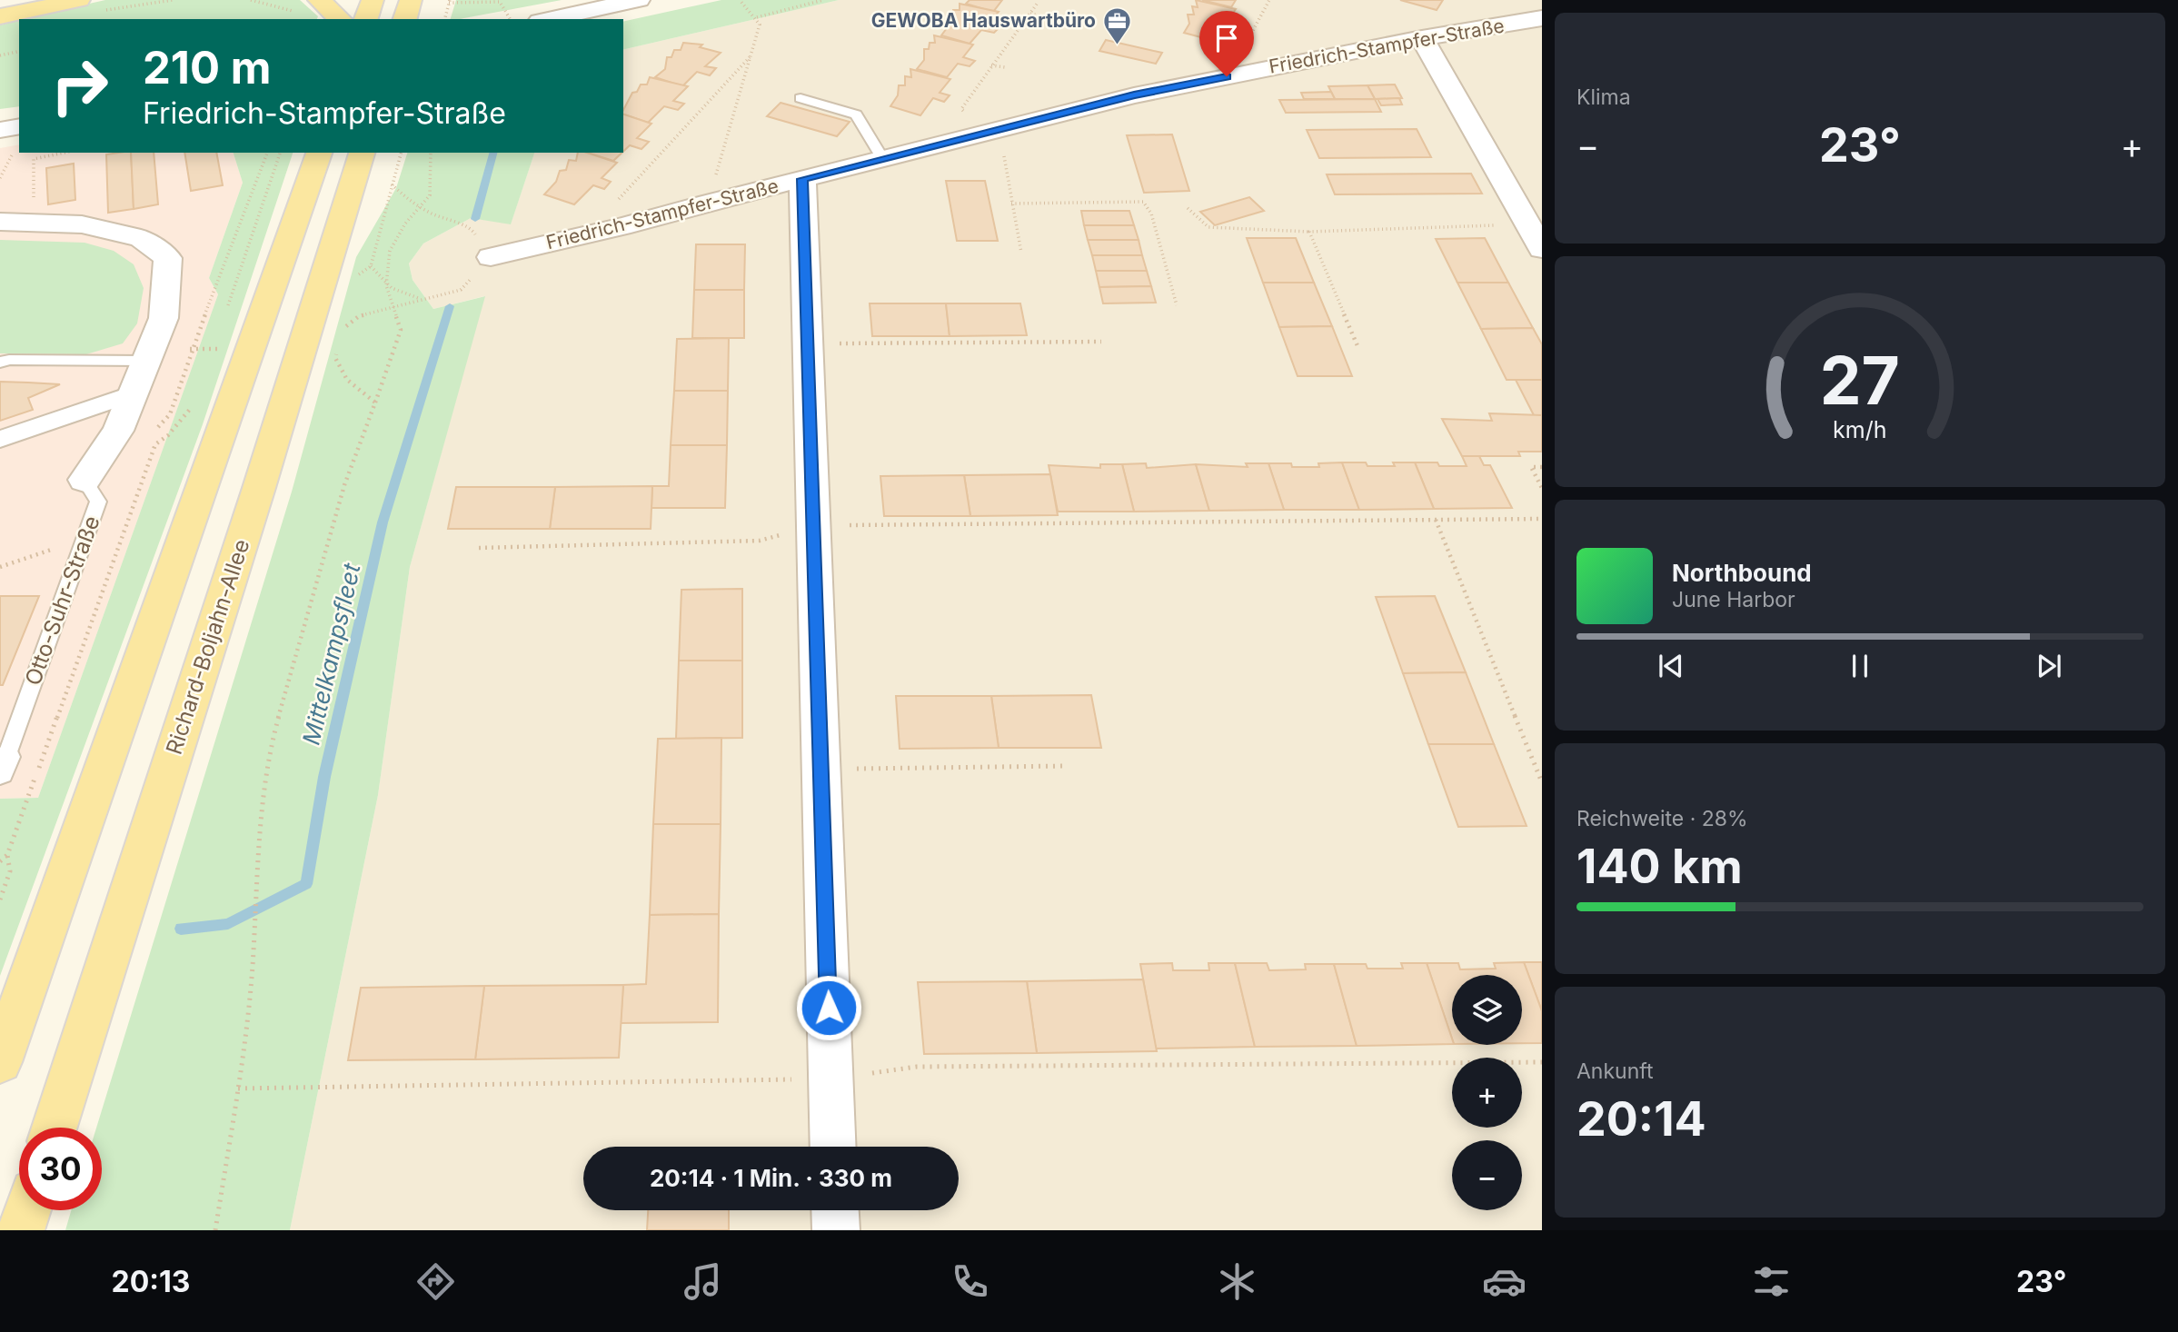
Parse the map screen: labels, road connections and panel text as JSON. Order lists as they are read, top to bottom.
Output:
{
  "streets": {
    "main road": ["Richard-Boljahn-Allee"],
    "street": ["Friedrich-Stampfer-Straße", "Otto-Suhr-Straße"]
  },
  "water": ["Mittelkampsfleet"],
  "places": {
    "office": ["GEWOBA Hauswartbüro"]
  },
  "page": {
    "tile": [
      "Klima",
      ["Reichweite · 28%", "140 km"],
      ["Ankunft", "20:14"]
    ],
    "turn": ["210 m", "Friedrich-Stampfer-Straße"],
    "heat": ["−", "23°", "+"],
    "song": ["Northbound", "June Harbor"],
    "map_buttons": ["+", "−"],
    "limit": "30",
    "trip": "20:14 · 1 Min. · 330 m",
    "tabs": ["20:13", "23°"],
    "gauge": ["27", "km/h"]
  }
}
